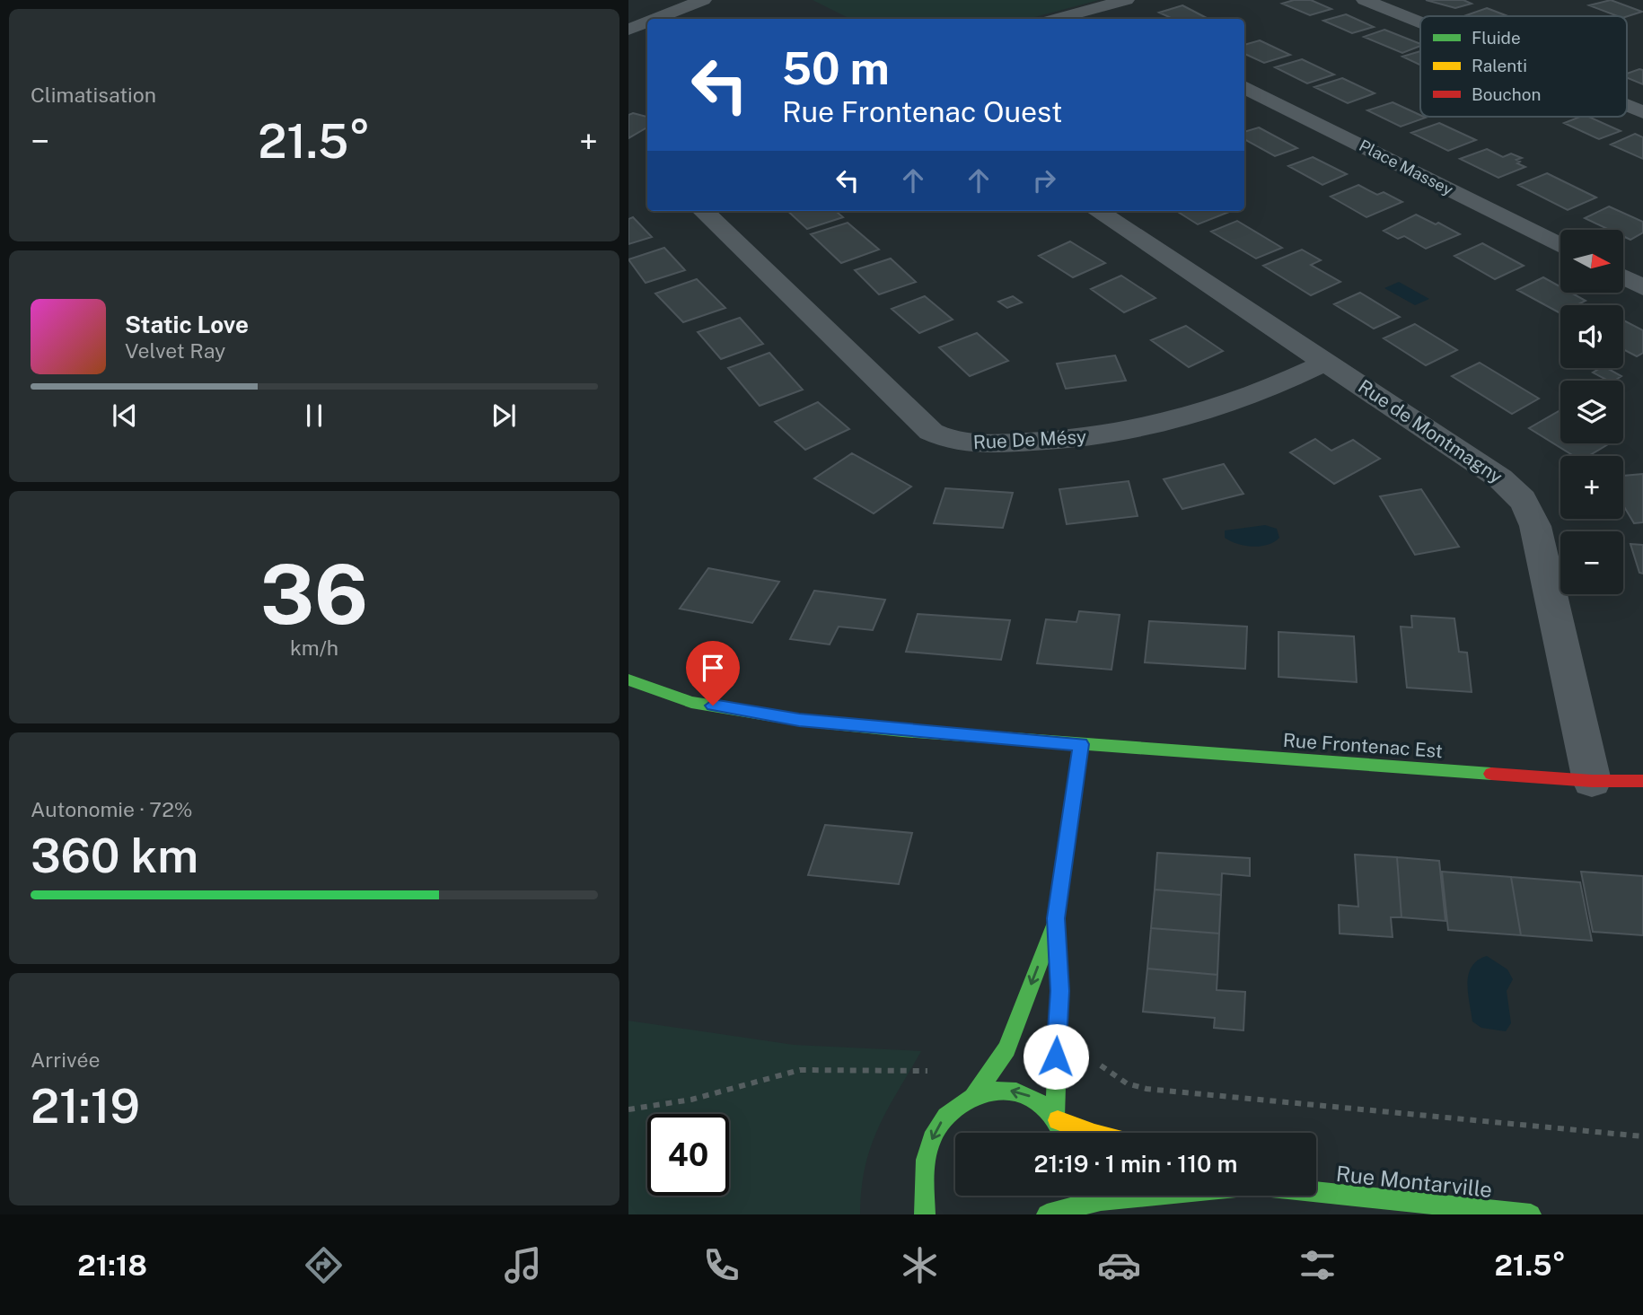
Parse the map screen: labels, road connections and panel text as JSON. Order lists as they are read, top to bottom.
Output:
{
  "streets": {
    "street": [
      "Place Massey",
      "Rue de Montmagny",
      "Rue De Mésy",
      "Rue Frontenac Est",
      "Rue Montarville"
    ]
  },
  "crossings": [
    ["Rue de Montmagny", "Rue De Mésy"],
    ["Rue de Montmagny", "Rue Frontenac Est"]
  ],
  "legend": ["Fluide", "Ralenti", "Bouchon"],
  "north": "right",
  "page": {
    "tile": [
      "Climatisation",
      ["36", "km/h"],
      ["Autonomie · 72%", "360 km"],
      ["Arrivée", "21:19"]
    ],
    "turn": ["50 m", "Rue Frontenac Ouest"],
    "heat": ["−", "21.5°", "+"],
    "map_buttons": ["+", "−"],
    "song": ["Static Love", "Velvet Ray"],
    "limit": "40",
    "trip": "21:19 · 1 min · 110 m",
    "tabs": ["21:18", "21.5°"]
  }
}
